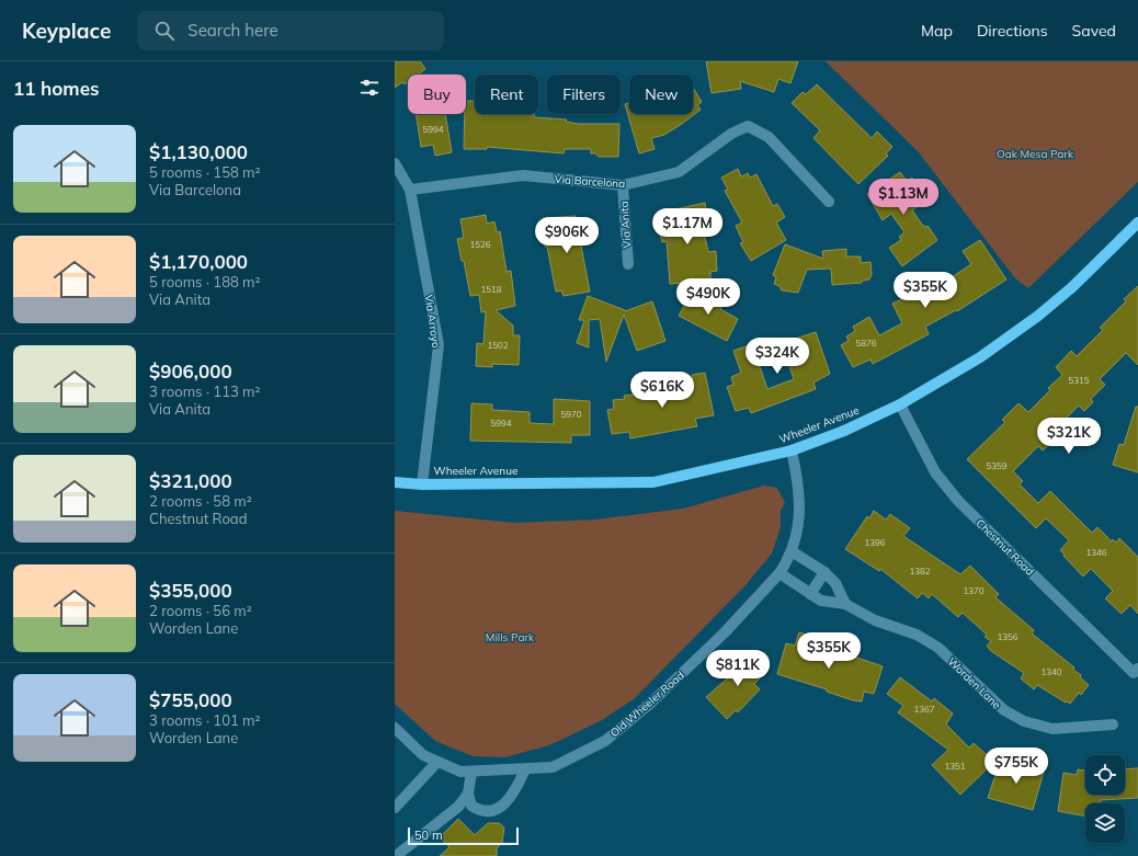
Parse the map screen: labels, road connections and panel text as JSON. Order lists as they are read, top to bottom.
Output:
{
  "streets": {
    "main road": ["Wheeler Avenue"],
    "street": [
      "Via Barcelona",
      "Via Anita",
      "Via Arroyo",
      "Chestnut Road",
      "Worden Lane",
      "Old Wheeler Road"
    ]
  },
  "crossings": [
    ["Via Barcelona", "Via Anita"],
    ["Via Barcelona", "Via Arroyo"],
    ["Via Arroyo", "Wheeler Avenue"],
    ["Wheeler Avenue", "Chestnut Road"],
    ["Wheeler Avenue", "Old Wheeler Road"],
    ["Worden Lane", "Old Wheeler Road"]
  ],
  "parks": ["Oak Mesa Park", "Mills Park"],
  "house_numbers": [
    "5994",
    "1526",
    "1518",
    "5876",
    "1502",
    "5315",
    "5970",
    "5994",
    "5359",
    "1396",
    "1346",
    "1382",
    "1370",
    "1356",
    "1340",
    "1367",
    "1351"
  ],
  "scale_bar": "50 m",
  "page": {
    "header": "Keyplace",
    "search": "Search here",
    "nav": ["Map", "Directions", "Saved"],
    "heading": "11 homes",
    "chip": [
      "Buy",
      "Rent",
      "Filters",
      "New"
    ],
    "list": [
      {
        "name": "$1,130,000",
        "note": "5 rooms · 158 m² · Via Barcelona"
      },
      {
        "name": "$1,170,000",
        "note": "5 rooms · 188 m² · Via Anita"
      },
      {
        "name": "$906,000",
        "note": "3 rooms · 113 m² · Via Anita"
      },
      {
        "name": "$321,000",
        "note": "2 rooms · 58 m² · Chestnut Road"
      },
      {
        "name": "$355,000",
        "note": "2 rooms · 56 m² · Worden Lane"
      },
      {
        "name": "$755,000",
        "note": "3 rooms · 101 m² · Worden Lane"
      }
    ],
    "price": [
      "$1.13M",
      "$1.17M",
      "$906K",
      "$355K",
      "$490K",
      "$324K",
      "$616K",
      "$321K",
      "$355K",
      "$811K",
      "$755K"
    ],
    "scale": "50 m"
  }
}
